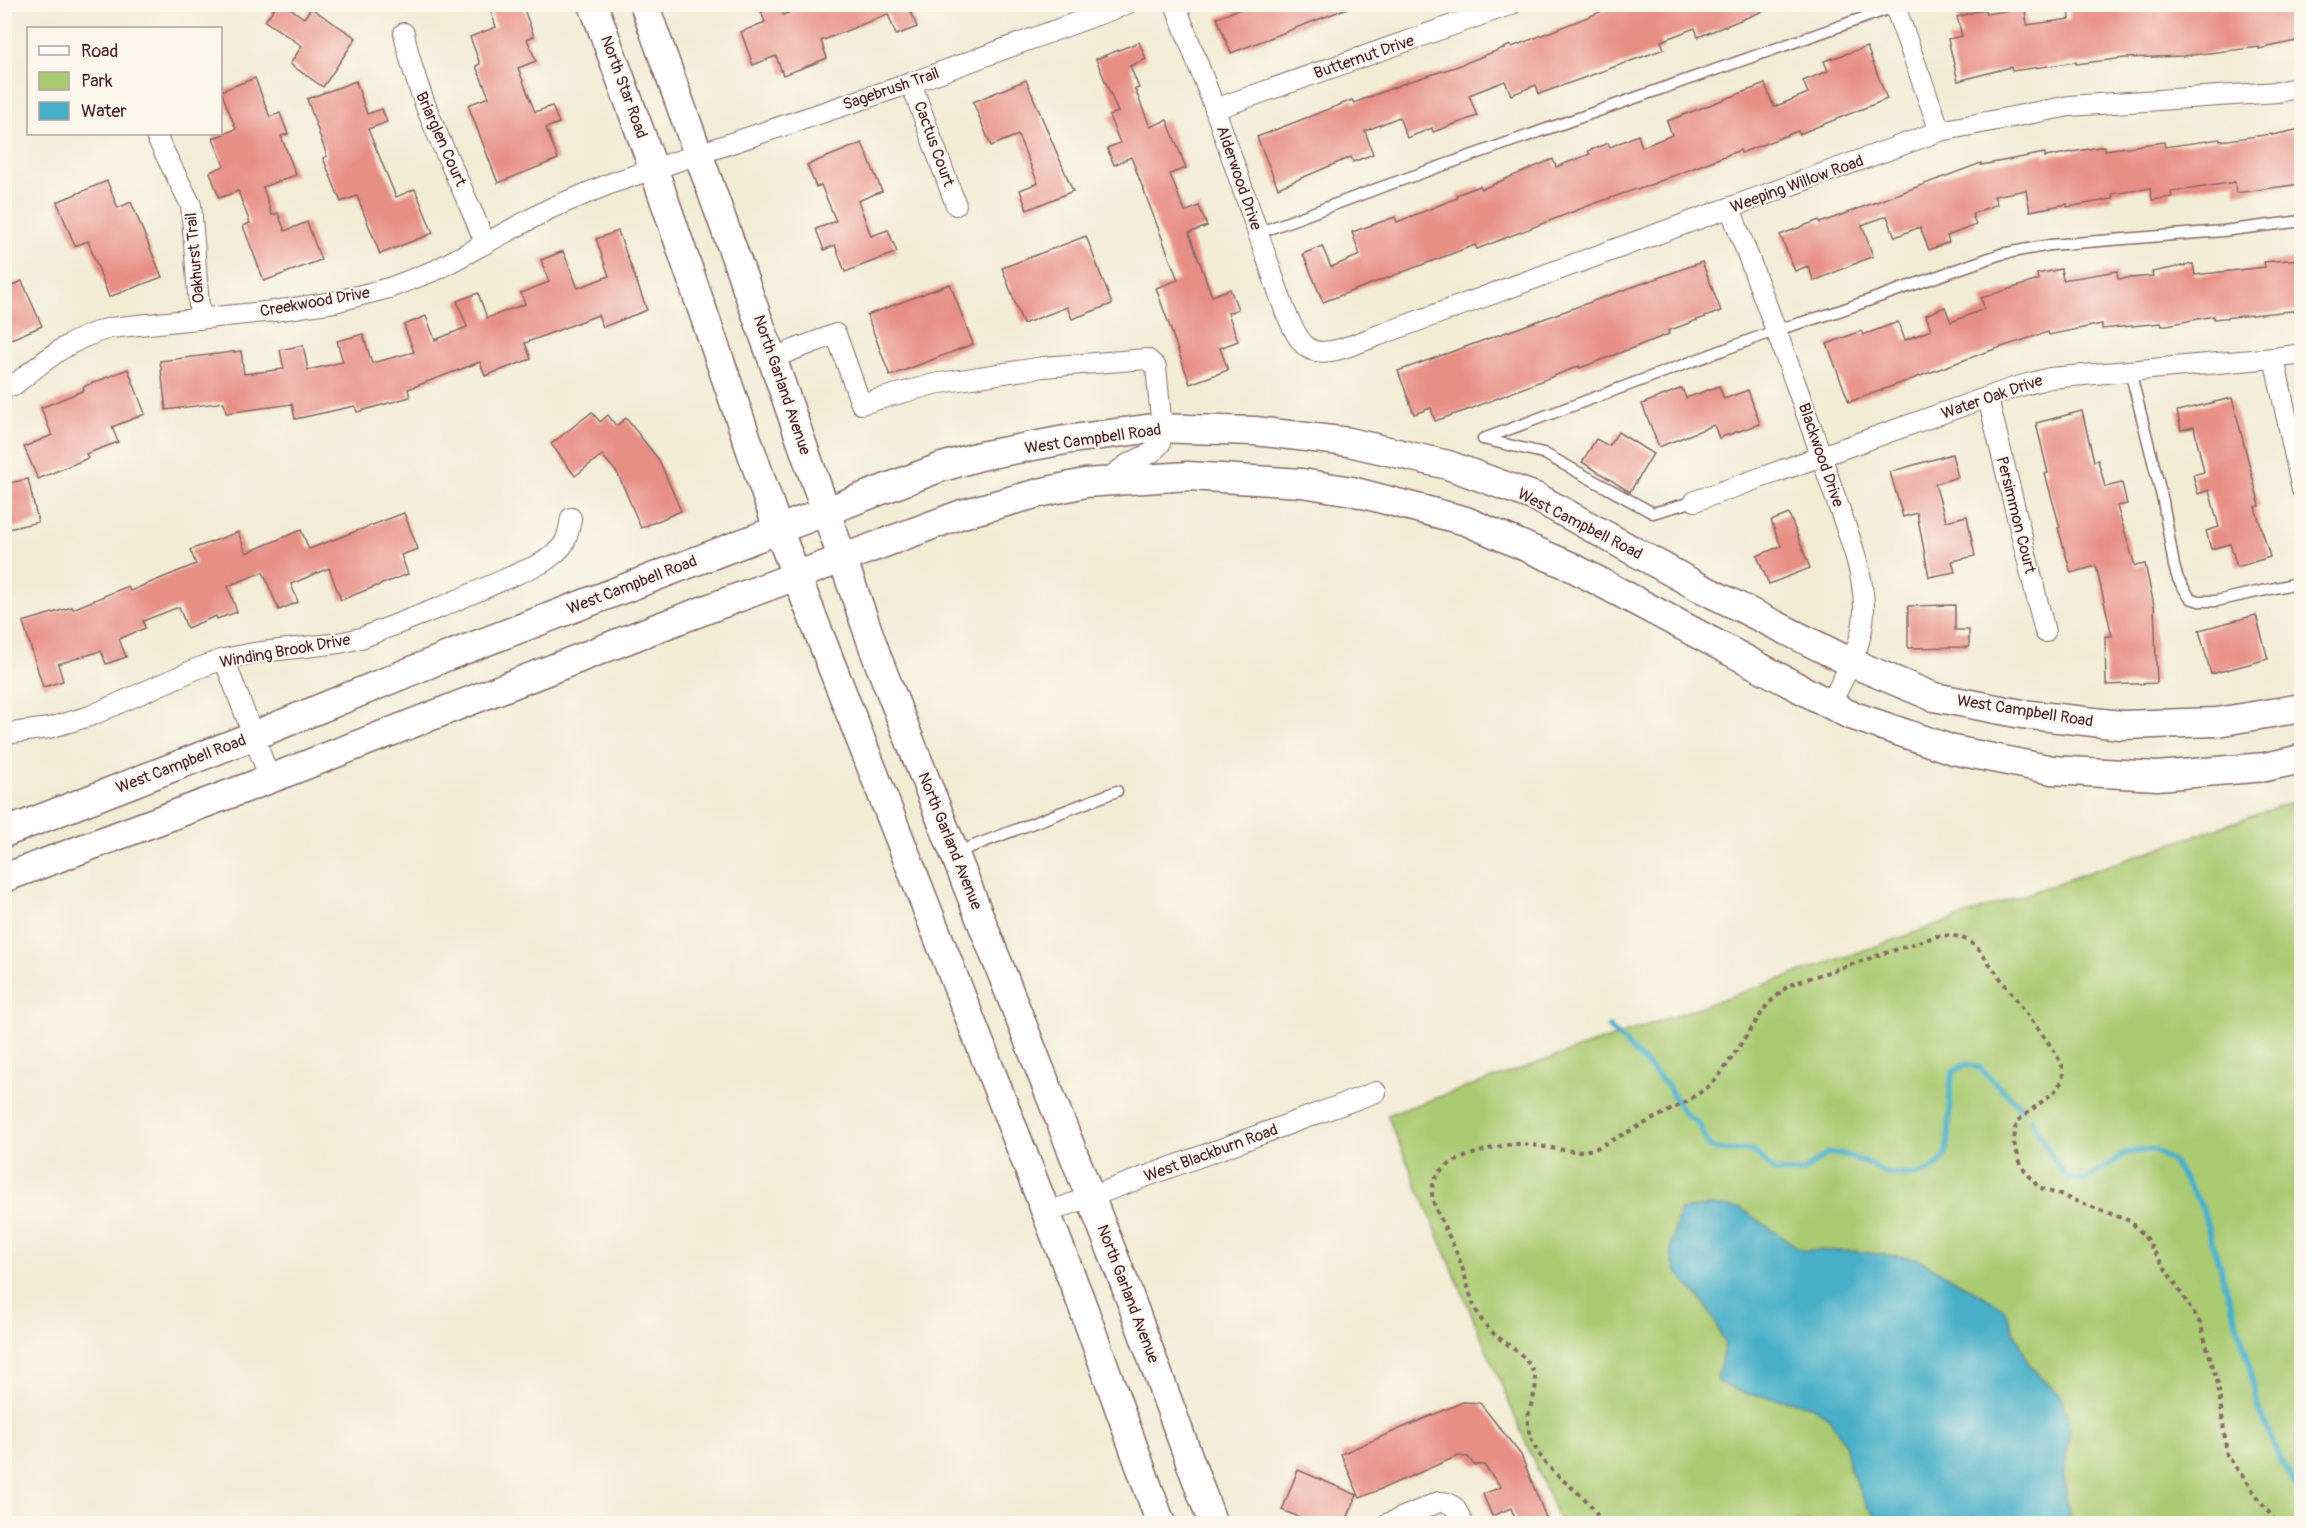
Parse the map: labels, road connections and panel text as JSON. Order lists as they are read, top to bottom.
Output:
{
  "streets": {
    "main road": ["North Star Road", "North Garland Avenue", "West Campbell Road"],
    "street": [
      "Butternut Drive",
      "Sagebrush Trail",
      "Briarglen Court",
      "Cactus Court",
      "Alderwood Drive",
      "Weeping Willow Road",
      "Oakhurst Trail",
      "Creekwood Drive",
      "Water Oak Drive",
      "Blackwood Drive",
      "Persimmon Court",
      "Winding Brook Drive",
      "West Blackburn Road"
    ]
  },
  "crossings": [
    ["Butternut Drive", "Alderwood Drive"],
    ["North Star Road", "Sagebrush Trail"],
    ["North Star Road", "Creekwood Drive"],
    ["Sagebrush Trail", "Cactus Court"],
    ["Sagebrush Trail", "Creekwood Drive"],
    ["Sagebrush Trail", "North Garland Avenue"],
    ["Briarglen Court", "Creekwood Drive"],
    ["Alderwood Drive", "Weeping Willow Road"],
    ["Weeping Willow Road", "Blackwood Drive"],
    ["Oakhurst Trail", "Creekwood Drive"],
    ["North Garland Avenue", "West Campbell Road"],
    ["North Garland Avenue", "West Blackburn Road"],
    ["Water Oak Drive", "Blackwood Drive"],
    ["Water Oak Drive", "Persimmon Court"],
    ["West Campbell Road", "Blackwood Drive"]
  ],
  "legend": ["Road", "Park", "Water"]
}
